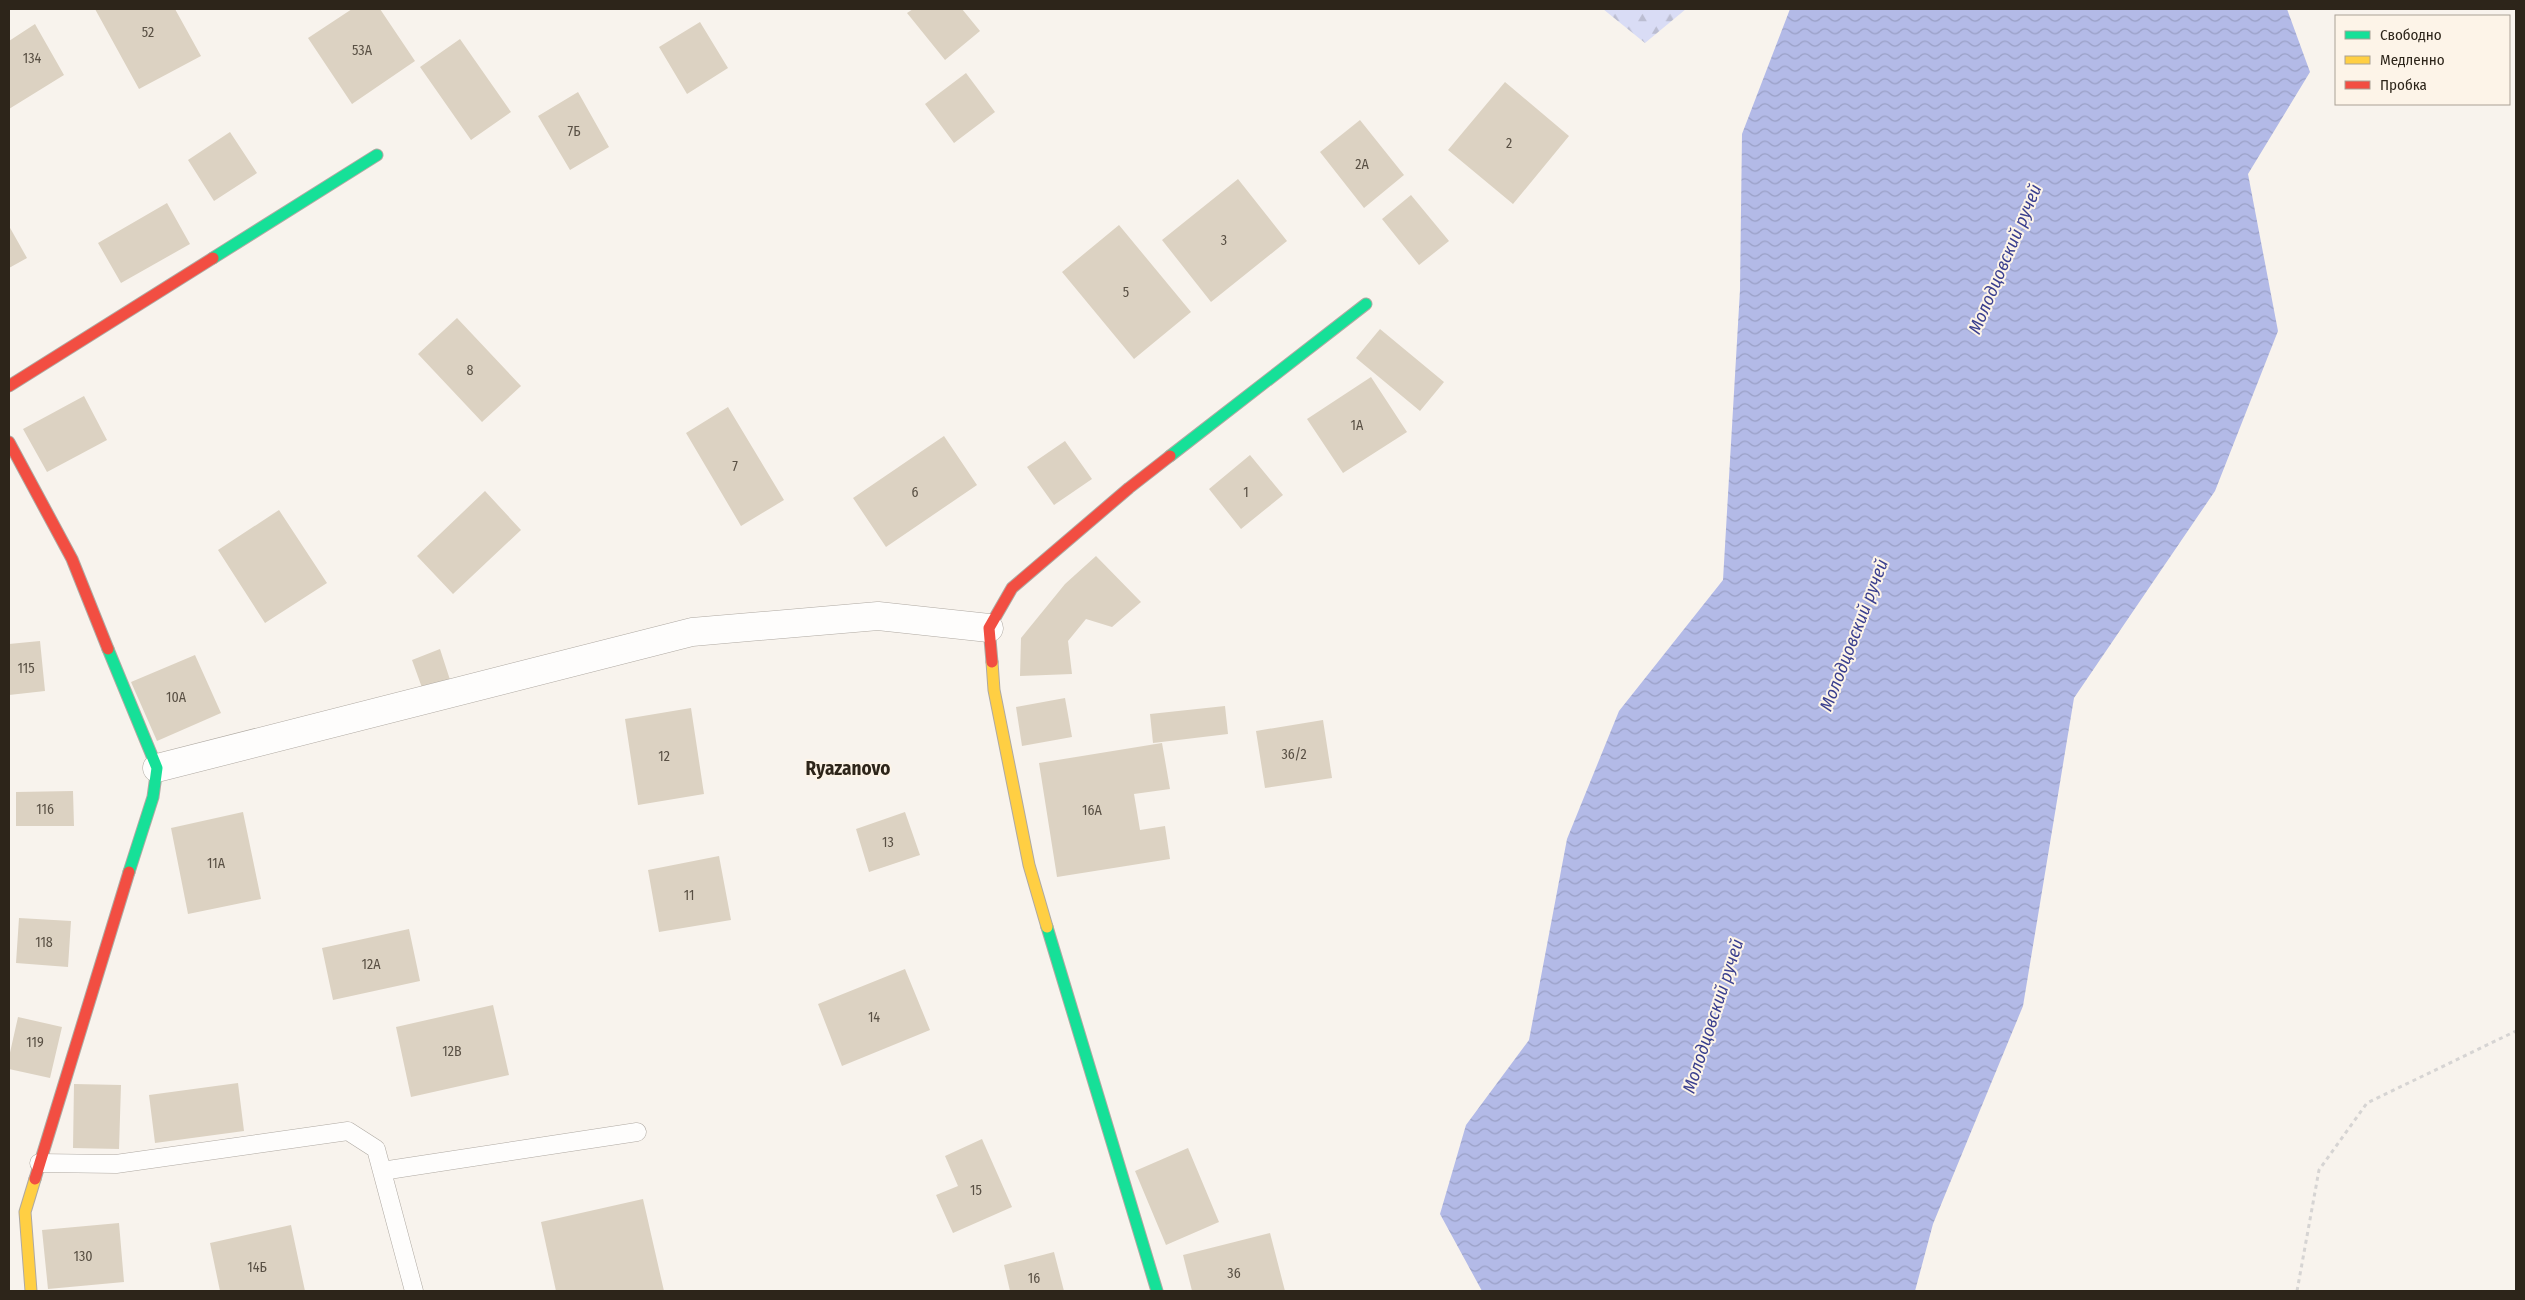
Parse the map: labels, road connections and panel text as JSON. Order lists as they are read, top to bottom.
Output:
{
  "districts": ["Ryazanovo"],
  "water": ["Молодцовский ручей"],
  "house_numbers": [
    "52",
    "53А",
    "134",
    "7Б",
    "2",
    "2А",
    "3",
    "5",
    "8",
    "1А",
    "7",
    "6",
    "1",
    "115",
    "10А",
    "36/2",
    "12",
    "116",
    "16А",
    "13",
    "11А",
    "11",
    "118",
    "12А",
    "14",
    "119",
    "12В",
    "15",
    "130",
    "14Б",
    "36",
    "16"
  ],
  "legend": ["Свободно", "Медленно", "Пробка"]
}
